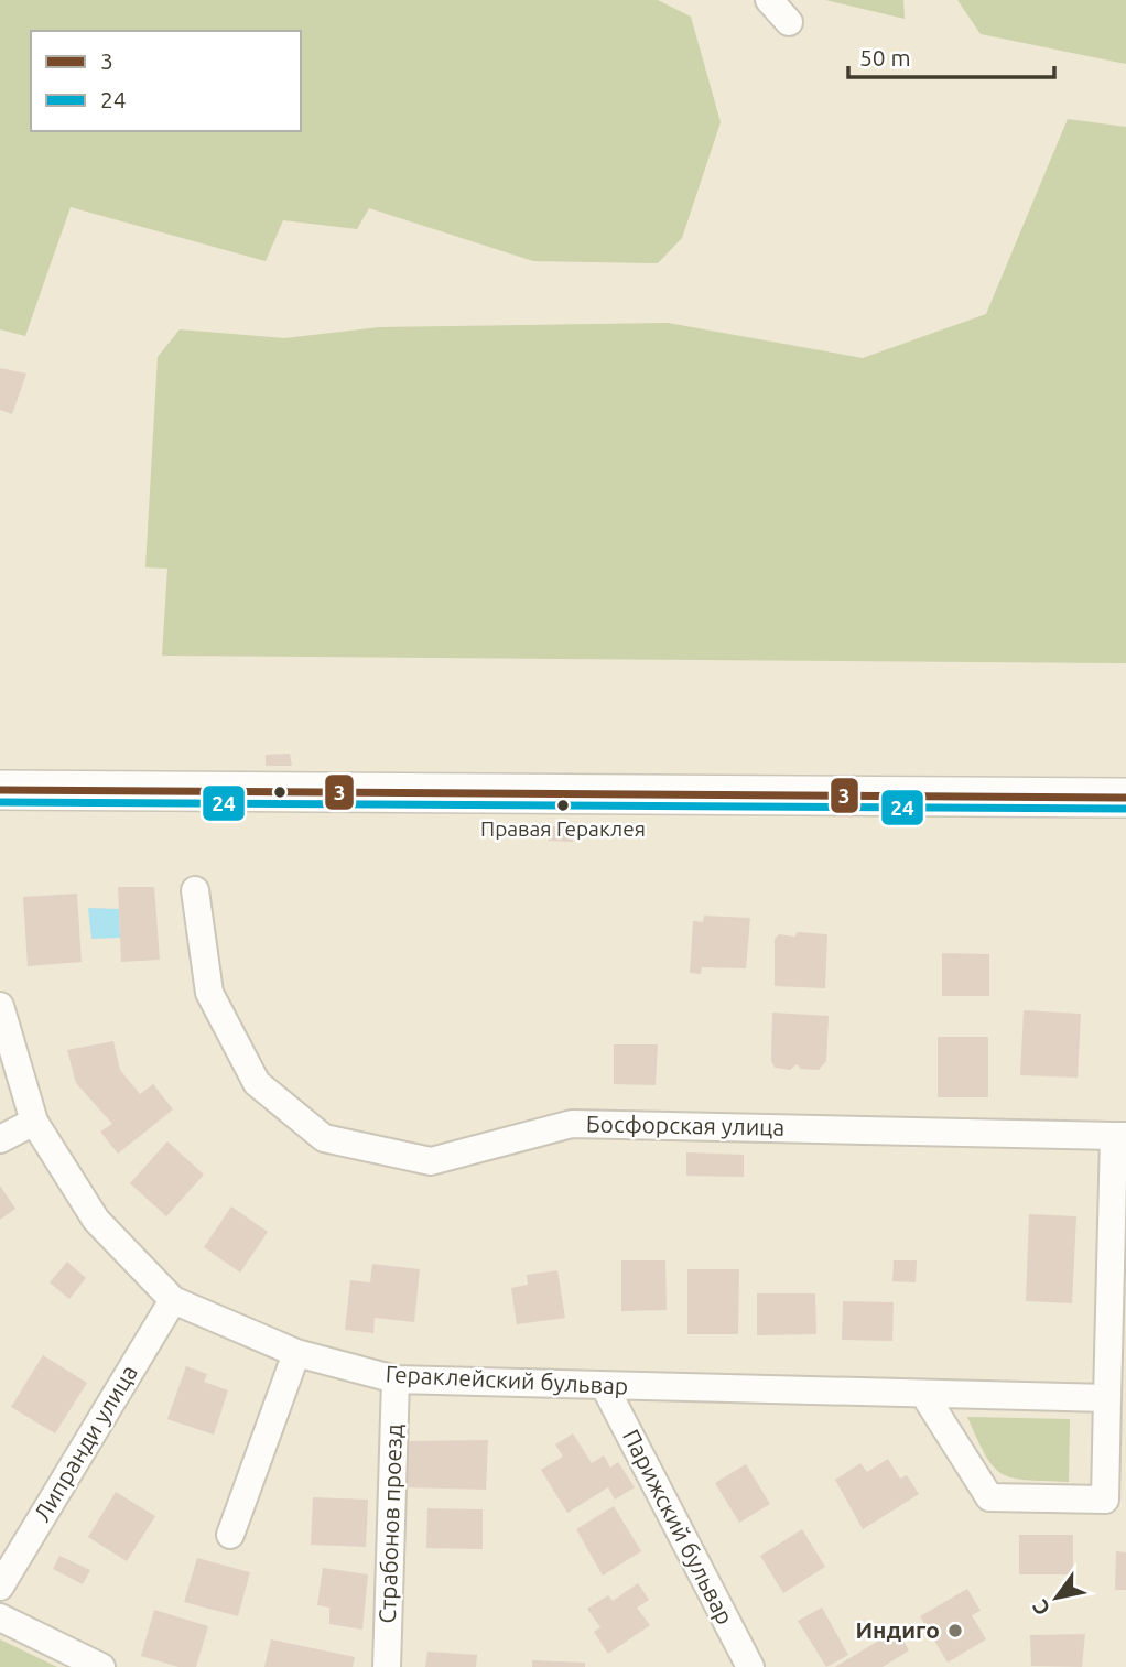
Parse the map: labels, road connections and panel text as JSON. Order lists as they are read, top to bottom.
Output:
{
  "streets": {
    "street": [
      "Босфорская улица",
      "Гераклейский бульвар",
      "Липранди улица",
      "Страбонов проезд",
      "Парижский бульвар"
    ]
  },
  "crossings": [
    ["Босфорская улица", "Гераклейский бульвар"],
    ["Гераклейский бульвар", "Липранди улица"],
    ["Гераклейский бульвар", "Страбонов проезд"],
    ["Гераклейский бульвар", "Парижский бульвар"]
  ],
  "places": ["Правая Гераклея", "Индиго"],
  "lines": ["transit line 3", "transit line 24"],
  "legend": ["3", "24"],
  "scale_bar": "50 m",
  "north": "bottom left"
}
